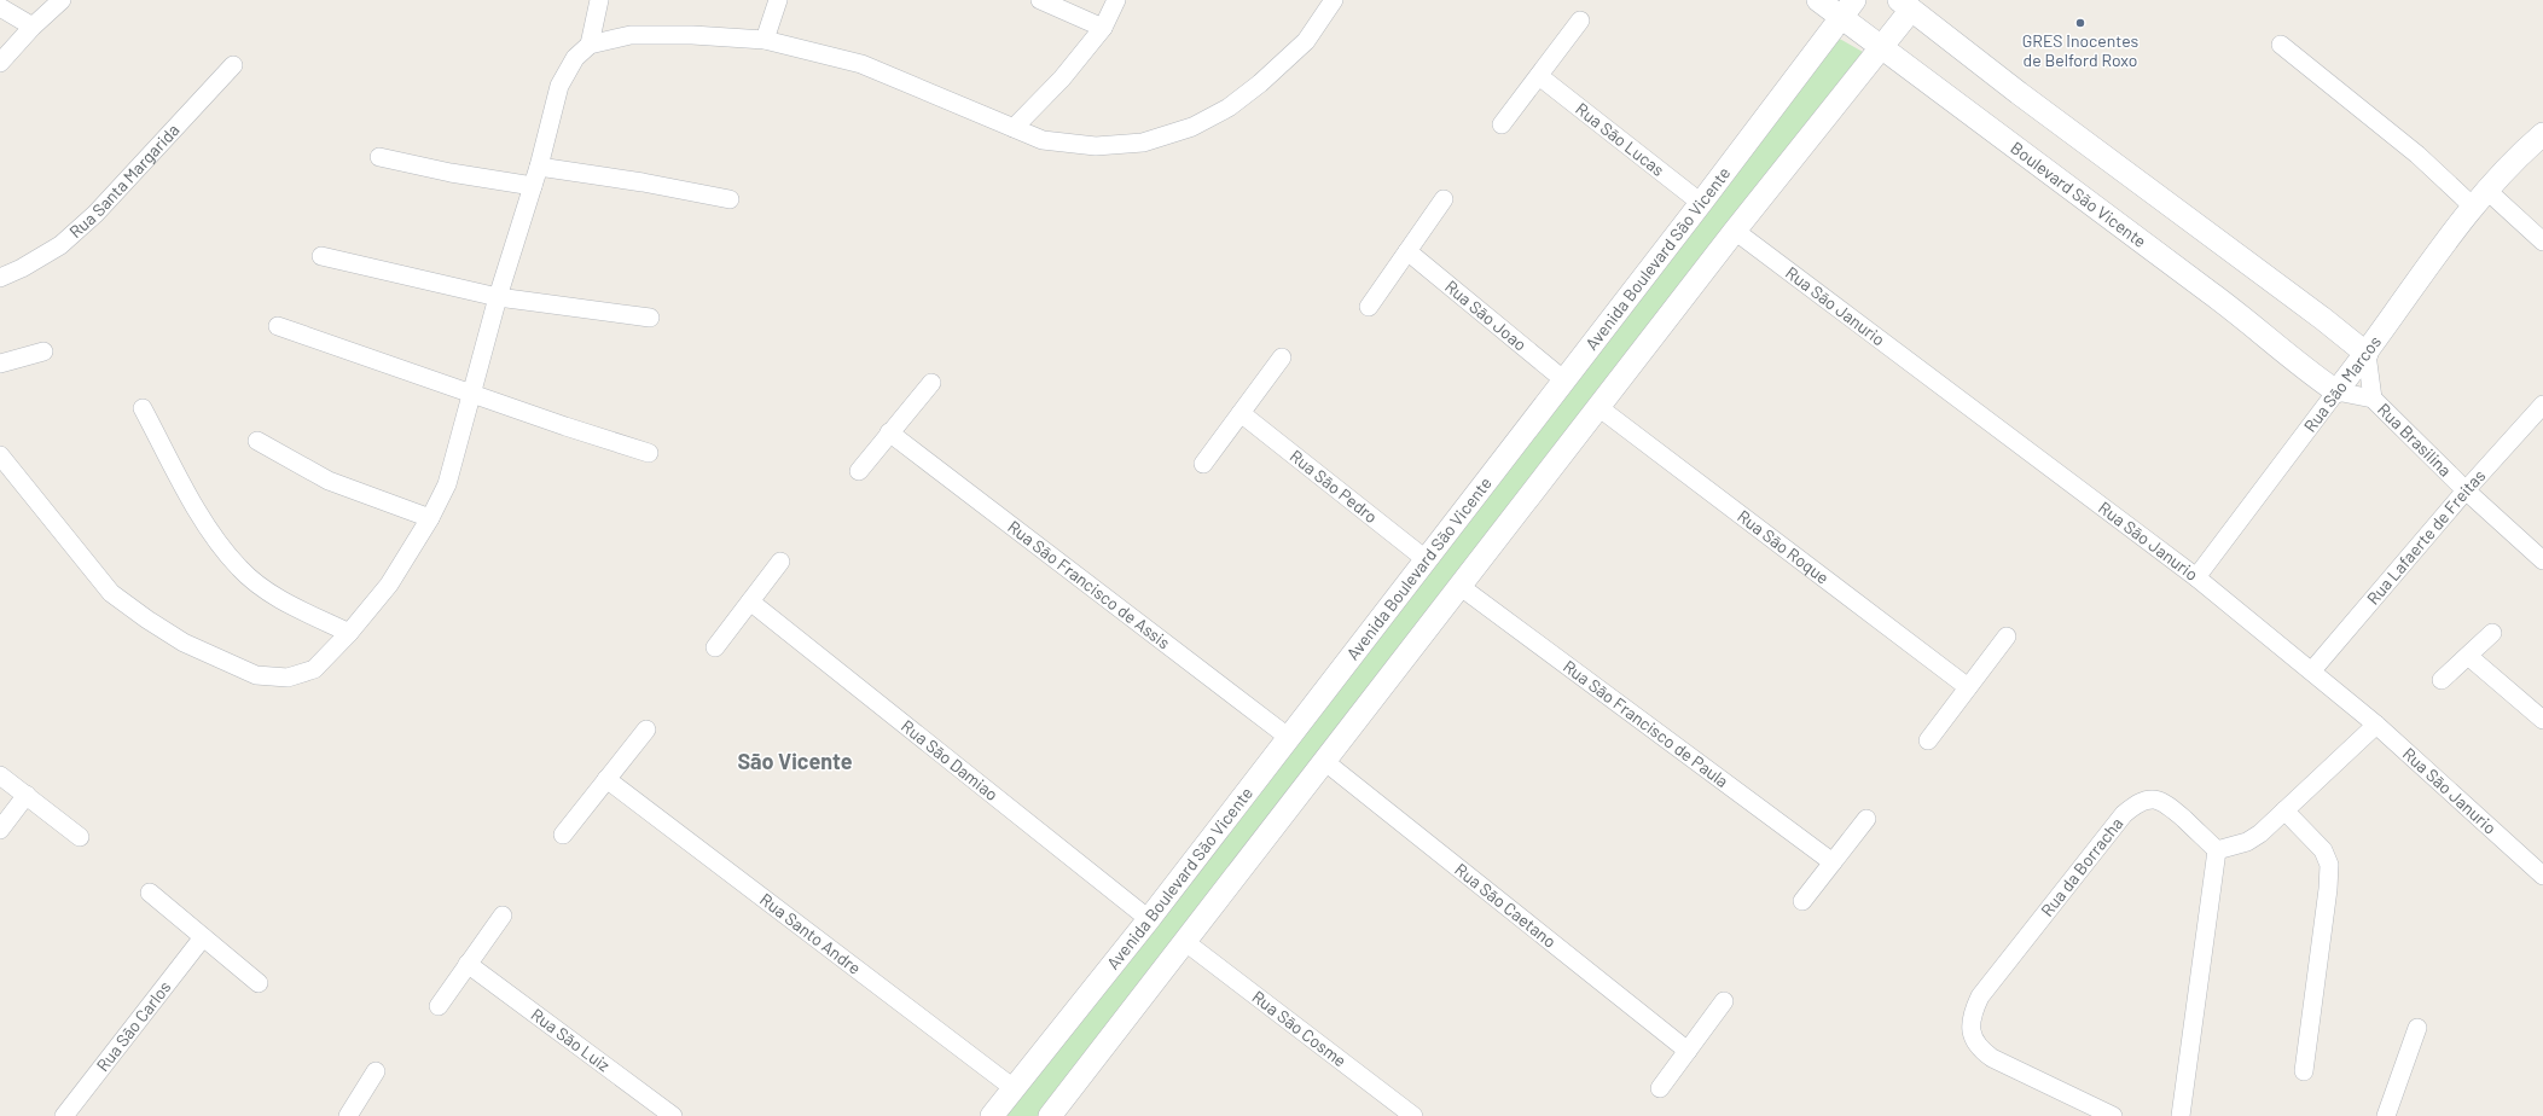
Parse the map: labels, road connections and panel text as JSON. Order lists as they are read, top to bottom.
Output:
{
  "streets": {
    "street": [
      "Rua Sāo Lucas",
      "Rua Santa Margarida",
      "Boulevard São Vicente",
      "Avenida Boulevard São Vicente",
      "Rua Sāo Janurio",
      "Rua Sāo Joao",
      "Rua Sāo Marcos",
      "Rua Brasilina",
      "Rua Sāo Pedro",
      "Rua Lafaerte de Freitas",
      "Rua Sāo Roque",
      "Rua Sāo Francisco de Assis",
      "Rua Sāo Francisco de Paula",
      "Rua Sāo Damiao",
      "Rua da Borracha",
      "Rua Sāo Caetano",
      "Rua Santo Andre",
      "Rua São Carlos",
      "Rua Sāo Cosme",
      "Rua Sāo Luiz"
    ]
  },
  "crossings": [
    ["Rua Sāo Lucas", "Avenida Boulevard São Vicente"],
    ["Boulevard São Vicente", "Avenida Boulevard São Vicente"],
    ["Boulevard São Vicente", "Rua Sāo Marcos"],
    ["Boulevard São Vicente", "Rua Brasilina"],
    ["Avenida Boulevard São Vicente", "Rua Sāo Joao"],
    ["Avenida Boulevard São Vicente", "Rua Sāo Pedro"],
    ["Avenida Boulevard São Vicente", "Rua Sāo Francisco de Assis"],
    ["Avenida Boulevard São Vicente", "Rua Sāo Damiao"],
    ["Avenida Boulevard São Vicente", "Rua Santo Andre"],
    ["Rua Sāo Janurio", "Rua Sāo Marcos"],
    ["Rua Sāo Janurio", "Rua Lafaerte de Freitas"],
    ["Rua Sāo Marcos", "Rua Brasilina"],
    ["Rua Brasilina", "Rua Lafaerte de Freitas"]
  ],
  "districts": ["São Vicente"],
  "places": ["GRES Inocentes de Belford Roxo"]
}
